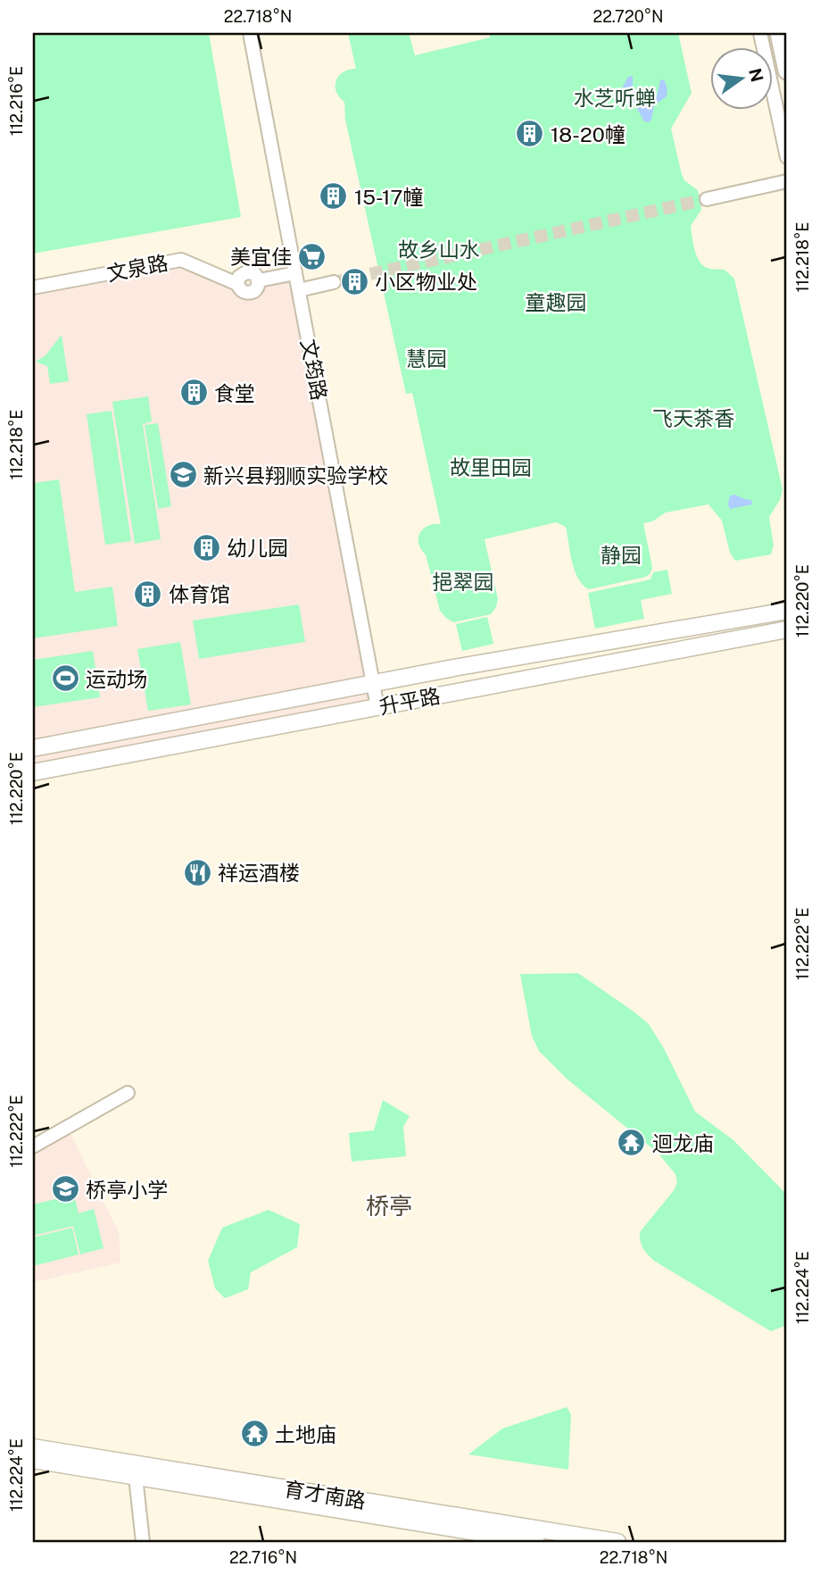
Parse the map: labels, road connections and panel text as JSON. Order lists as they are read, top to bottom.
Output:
{
  "streets": {
    "street": [
      "文泉路",
      "文筠路",
      "升平路",
      "育才南路"
    ]
  },
  "crossings": [
    ["文泉路", "文筠路"],
    ["文筠路", "升平路"]
  ],
  "districts": ["桥亭"],
  "parks": [
    "水芝听蝉",
    "故乡山水",
    "童趣园",
    "慧园",
    "飞天茶香",
    "故里田园",
    "静园",
    "挹翠园"
  ],
  "places": {
    "building": [
      "18-20幢",
      "15-17幢",
      "小区物业处",
      "食堂",
      "幼儿园",
      "体育馆"
    ],
    "supermarket": ["美宜佳"],
    "school or university": ["新兴县翔顺实验学校", "桥亭小学"],
    "sports": ["运动场"],
    "restaurant": ["祥运酒楼"],
    "temple": ["迴龙庙", "土地庙"]
  },
  "north": "right",
  "coordinates": [
    "22.718°N",
    "22.720°N",
    "112.216°E",
    "112.218°E",
    "112.220°E",
    "112.222°E",
    "112.224°E",
    "22.716°N"
  ]
}
